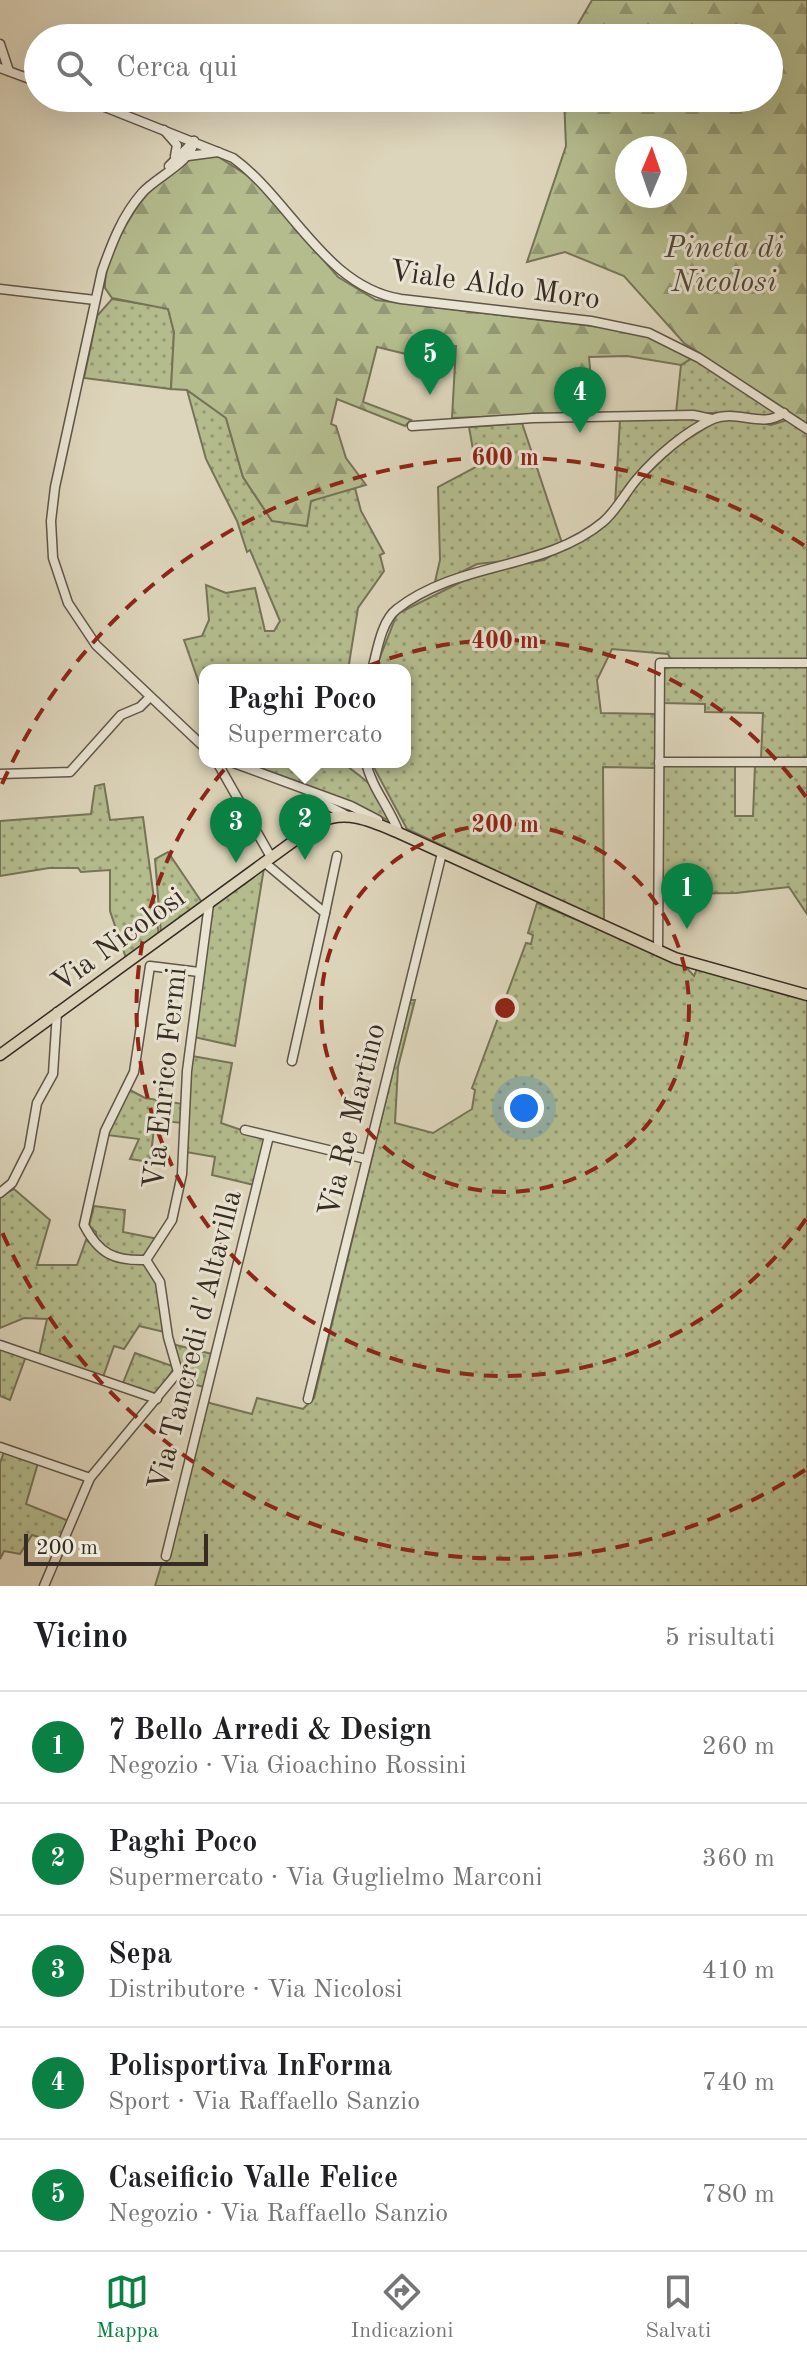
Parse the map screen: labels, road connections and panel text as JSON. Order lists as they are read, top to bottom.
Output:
{
  "streets": {
    "main road": ["Via Nicolosi"],
    "street": [
      "Viale Aldo Moro",
      "Via Enrico Fermi",
      "Via Re Martino",
      "Via Tancredi d'Altavilla"
    ]
  },
  "crossings": [
    ["Via Nicolosi", "Via Enrico Fermi"]
  ],
  "parks": ["Pineta di Nicolosi"],
  "scale_bar": "200 m",
  "north": "top",
  "page": {
    "search": "Cerca qui",
    "pins": [
      "5",
      "4",
      "2",
      "3",
      "1"
    ],
    "popup": ["Paghi Poco", "Supermercato"],
    "scale": "200 m",
    "heading": ["Vicino", "5 risultati"],
    "list": [
      {
        "mark": "1",
        "name": "7 Bello Arredi & Design",
        "note": "Negozio · Via Gioachino Rossini",
        "value": "260 m"
      },
      {
        "mark": "2",
        "name": "Paghi Poco",
        "note": "Supermercato · Via Guglielmo Marconi",
        "value": "360 m"
      },
      {
        "mark": "3",
        "name": "Sepa",
        "note": "Distributore · Via Nicolosi",
        "value": "410 m"
      },
      {
        "mark": "4",
        "name": "Polisportiva InForma",
        "note": "Sport · Via Raffaello Sanzio",
        "value": "740 m"
      },
      {
        "mark": "5",
        "name": "Caseificio Valle Felice",
        "note": "Negozio · Via Raffaello Sanzio",
        "value": "780 m"
      }
    ],
    "nav": ["Mappa", "Indicazioni", "Salvati"]
  },
  "rings": ["600 m", "400 m", "200 m"]
}
